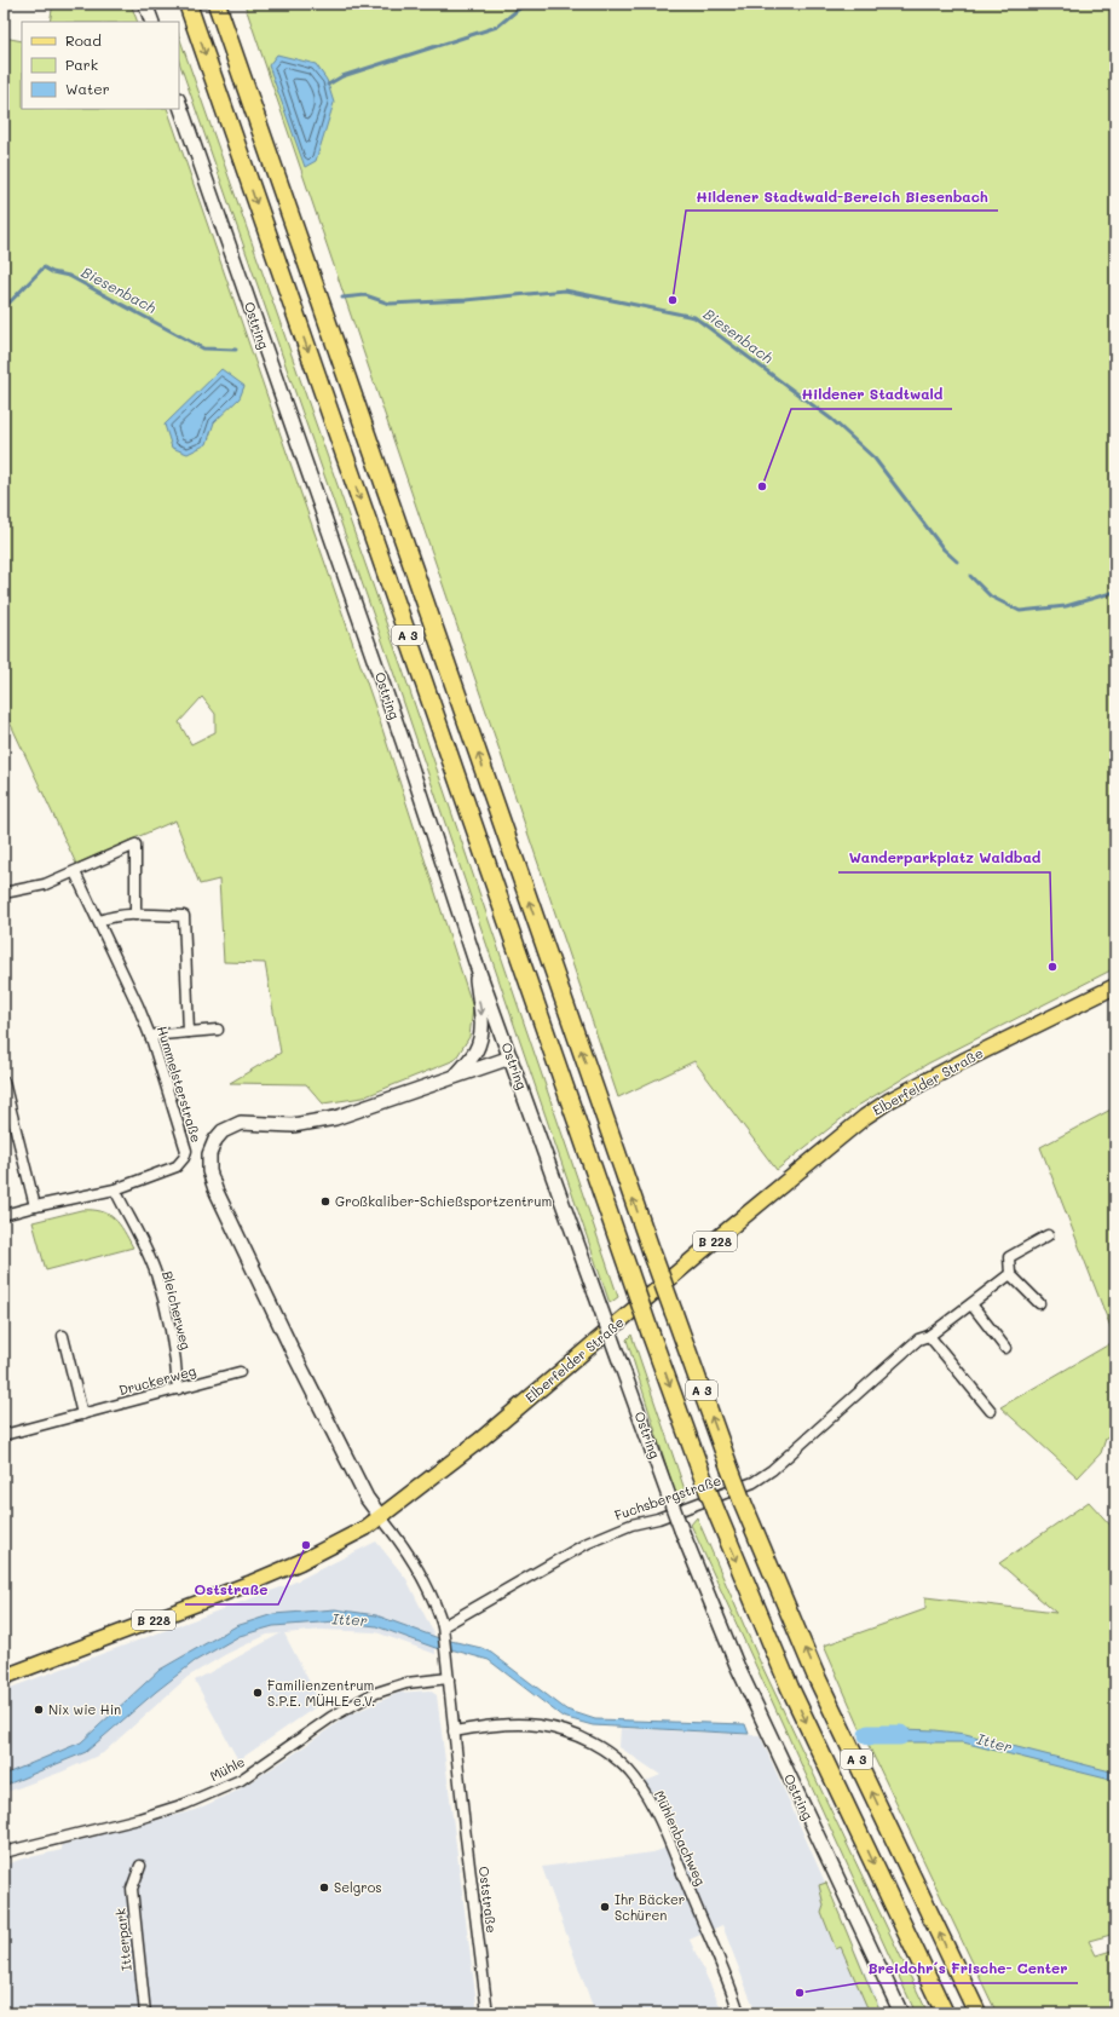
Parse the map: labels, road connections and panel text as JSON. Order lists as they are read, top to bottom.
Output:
{
  "streets": {
    "highway": ["A 3"],
    "main road": ["Ostring", "Elberfelder Straße", "B 228"],
    "street": [
      "Hummelsterstraße",
      "Bleicherweg",
      "Druckerweg",
      "Fuchsbergstraße",
      "Mühle",
      "Mühlenbachweg",
      "Oststraße",
      "Itterpark"
    ]
  },
  "crossings": [
    ["Elberfelder Straße", "Oststraße"],
    ["Hummelsterstraße", "Bleicherweg"],
    ["Bleicherweg", "Druckerweg"],
    ["Fuchsbergstraße", "Oststraße"],
    ["Mühle", "Oststraße"],
    ["Mühlenbachweg", "Oststraße"]
  ],
  "water": ["Biesenbach", "Itter"],
  "places": [
    "Hildener Stadtwald-Bereich Biesenbach",
    "Hildener Stadtwald",
    "Wanderparkplatz Waldbad",
    "Großkaliber-Schießsportzentrum",
    "Oststraße",
    "Familienzentrum S.P.E. MÜHLE e.V.",
    "Nix wie Hin",
    "Selgros",
    "Ihr Bäcker Schüren",
    "Breidohr´s Frische- Center"
  ],
  "legend": ["Road", "Park", "Water"]
}
